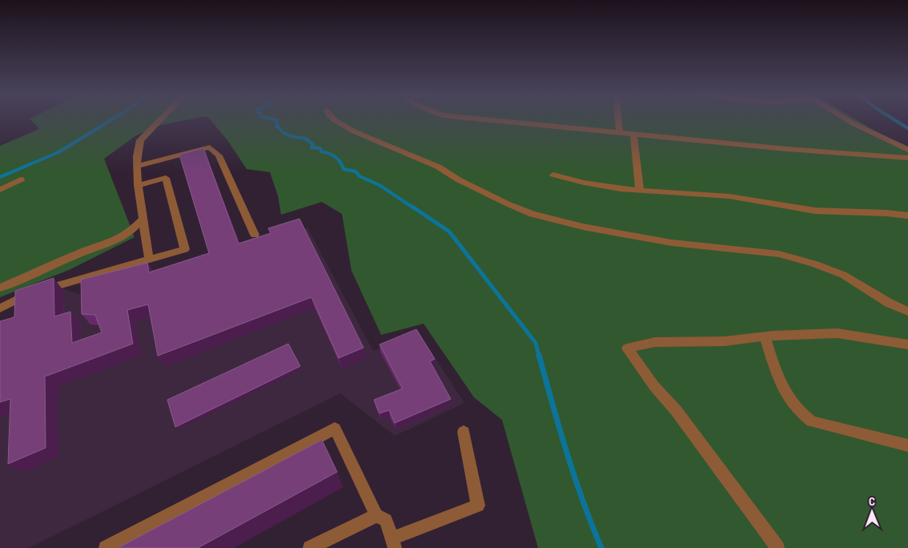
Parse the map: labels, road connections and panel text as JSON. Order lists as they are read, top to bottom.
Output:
{
  "north": "top"
}
